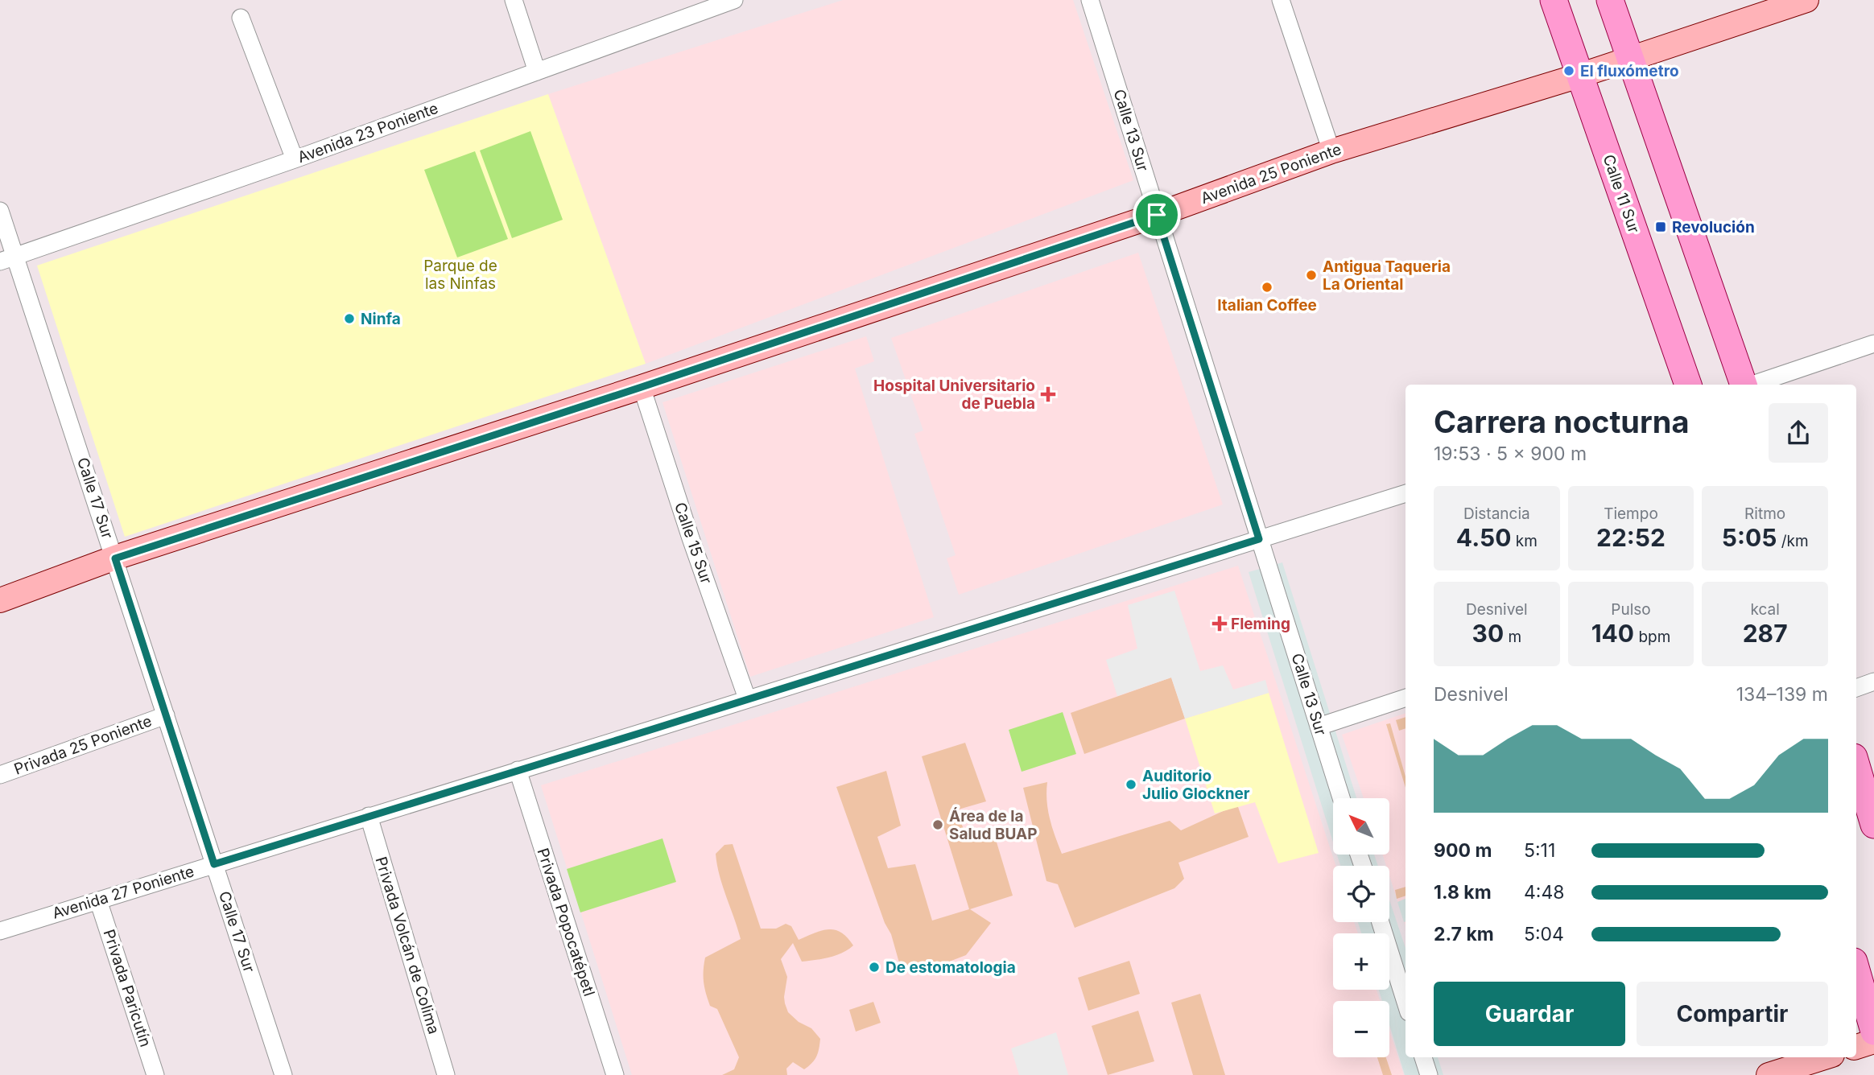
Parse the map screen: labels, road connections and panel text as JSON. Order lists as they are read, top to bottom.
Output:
{
  "streets": {
    "main road": ["Avenida 25 Poniente", "Calle 11 Sur"],
    "street": [
      "Calle 13 Sur",
      "Avenida 23 Poniente",
      "Calle 17 Sur",
      "Calle 15 Sur",
      "Privada 25 Poniente",
      "Avenida 27 Poniente",
      "Privada Popocatépetl",
      "Privada Volcán de Colima",
      "Privada Paricutín"
    ]
  },
  "crossings": [
    ["Calle 13 Sur", "Avenida 25 Poniente"],
    ["Calle 13 Sur", "Avenida 27 Poniente"],
    ["Avenida 23 Poniente", "Calle 17 Sur"],
    ["Avenida 25 Poniente", "Calle 11 Sur"],
    ["Avenida 25 Poniente", "Calle 17 Sur"],
    ["Avenida 25 Poniente", "Calle 15 Sur"],
    ["Calle 17 Sur", "Privada 25 Poniente"],
    ["Calle 17 Sur", "Avenida 27 Poniente"],
    ["Calle 15 Sur", "Avenida 27 Poniente"],
    ["Avenida 27 Poniente", "Privada Popocatépetl"],
    ["Avenida 27 Poniente", "Privada Volcán de Colima"],
    ["Avenida 27 Poniente", "Privada Paricutín"]
  ],
  "parks": ["Parque de las Ninfas"],
  "places": {
    "other": [
      "El fluxómetro",
      "Antigua Taqueria La Oriental",
      "Italian Coffee",
      "Ninfa",
      "Auditorio Julio Glockner",
      "Área de la Salud BUAP",
      "De estomatologia"
    ],
    "transit": ["Revolución"],
    "health": ["Hospital Universitario de Puebla", "Fleming"]
  },
  "north": "top left",
  "page": {
    "heading": ["Carrera nocturna", "19:53 · 5 × 900 m"],
    "stats": [
      ["Distancia", "4.50 km"],
      ["Tiempo", "22:52"],
      ["Ritmo", "5:05 /km"],
      ["Desnivel", "30 m"],
      ["Pulso", "140 bpm"],
      ["kcal", "287"]
    ],
    "chart": ["Desnivel", "134–139 m"],
    "map_buttons": ["+", "−"],
    "list": [
      {
        "name": "900 m",
        "note": "5:11"
      },
      {
        "name": "1.8 km",
        "note": "4:48"
      },
      {
        "name": "2.7 km",
        "note": "5:04"
      }
    ],
    "buttons": ["Guardar", "Compartir"]
  }
}
